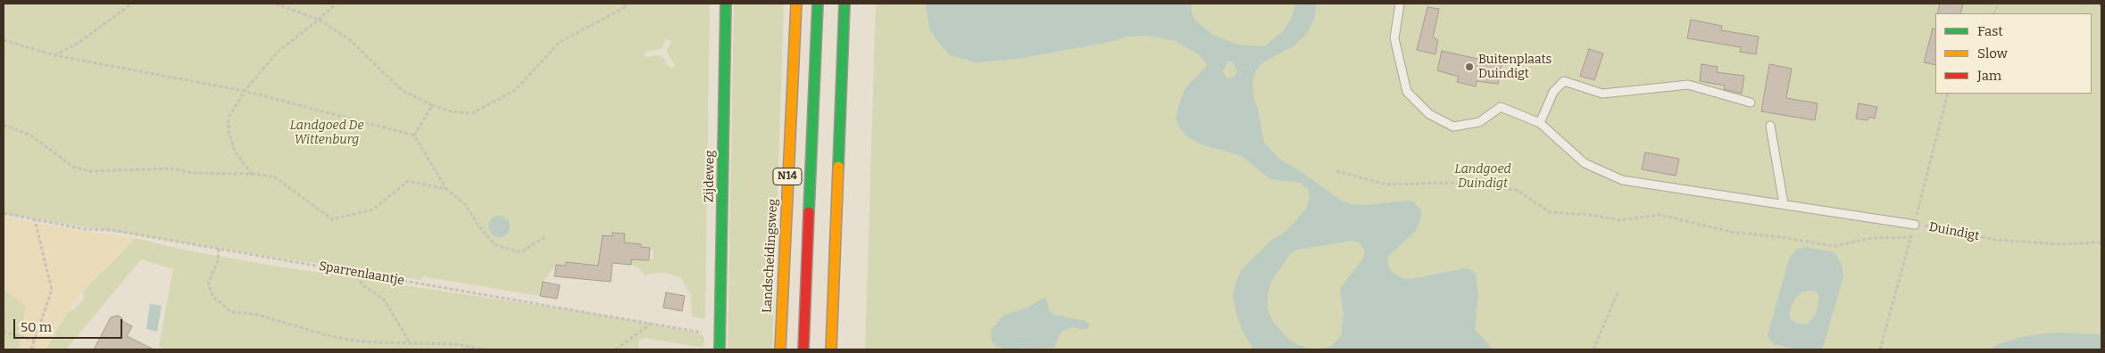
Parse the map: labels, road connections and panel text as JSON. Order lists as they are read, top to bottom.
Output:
{
  "streets": {
    "main road": ["Zijdeweg", "N14", "Landscheidingsweg"],
    "path": ["Duindigt", "Sparrenlaantje"]
  },
  "crossings": [
    ["Zijdeweg", "Sparrenlaantje"]
  ],
  "parks": ["Landgoed De Wittenburg", "Landgoed Duindigt"],
  "places": ["Buitenplaats Duindigt"],
  "legend": ["Fast", "Slow", "Jam"],
  "scale_bar": "50 m"
}
